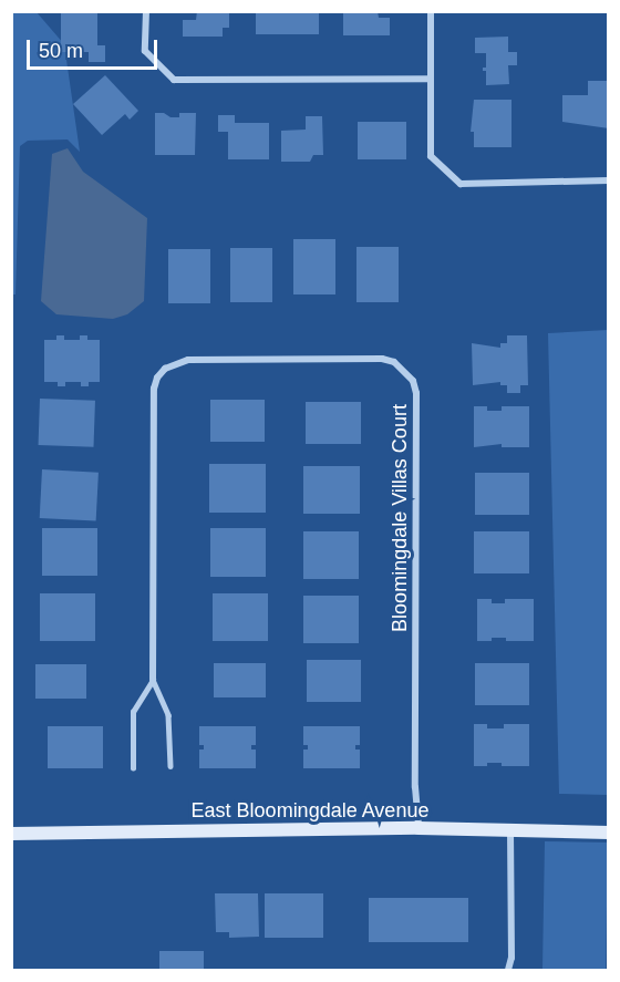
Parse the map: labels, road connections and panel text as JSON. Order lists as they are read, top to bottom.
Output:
{
  "streets": {
    "main road": ["East Bloomingdale Avenue"],
    "street": ["Bloomingdale Villas Court"]
  },
  "crossings": [
    ["Bloomingdale Villas Court", "East Bloomingdale Avenue"]
  ],
  "scale_bar": "50 m"
}
